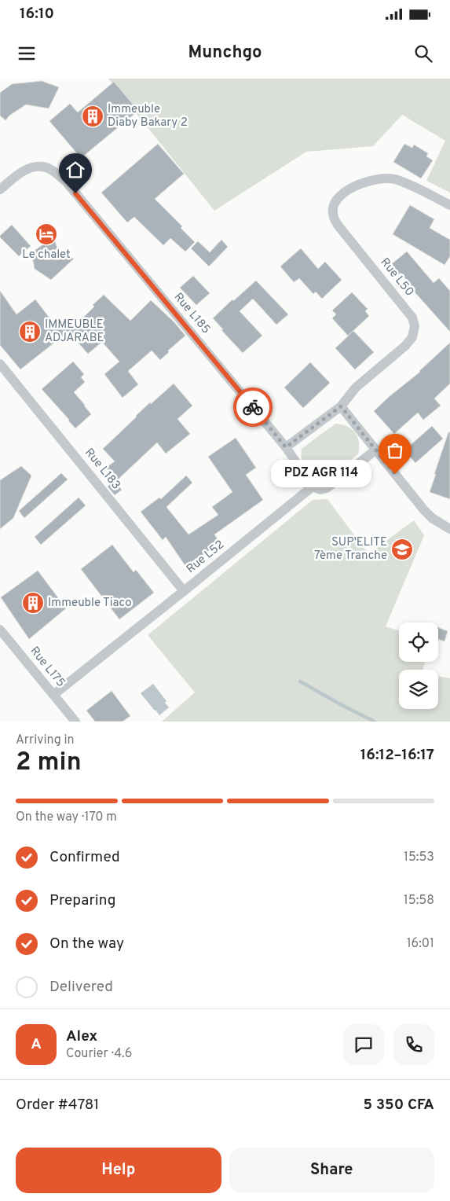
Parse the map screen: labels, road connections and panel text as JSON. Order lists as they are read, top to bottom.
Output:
{
  "streets": {
    "street": [
      "Rue L50",
      "Rue L185",
      "Rue L183",
      "Rue L52",
      "Rue L175"
    ]
  },
  "crossings": [
    ["Rue L50", "Rue L185"],
    ["Rue L185", "Rue L52"],
    ["Rue L183", "Rue L52"],
    ["Rue L52", "Rue L175"]
  ],
  "places": {
    "building": ["Immeuble Diaby Bakary 2", "IMMEUBLE ADJARABE", "Immeuble Tiaco"],
    "hotel": ["Le chalet"],
    "other": ["PDZ AGR 114"],
    "school or university": ["SUP'ELITE 7ème Tranche"]
  },
  "page": {
    "status": "16:10",
    "header": "Munchgo",
    "bubble": "PDZ AGR 114",
    "heading": ["2 min", "Arriving in", "16:12–16:17"],
    "panel": [
      "Alex",
      "Courier · 4.6",
      "Order #4781",
      "5 350 CFA"
    ],
    "bar": "On the way · 170 m",
    "list": [
      ["Confirmed", "15:53"],
      ["Preparing", "15:58"],
      ["On the way", "16:01"],
      "Delivered"
    ],
    "round": "A",
    "buttons": ["Help", "Share"]
  }
}
